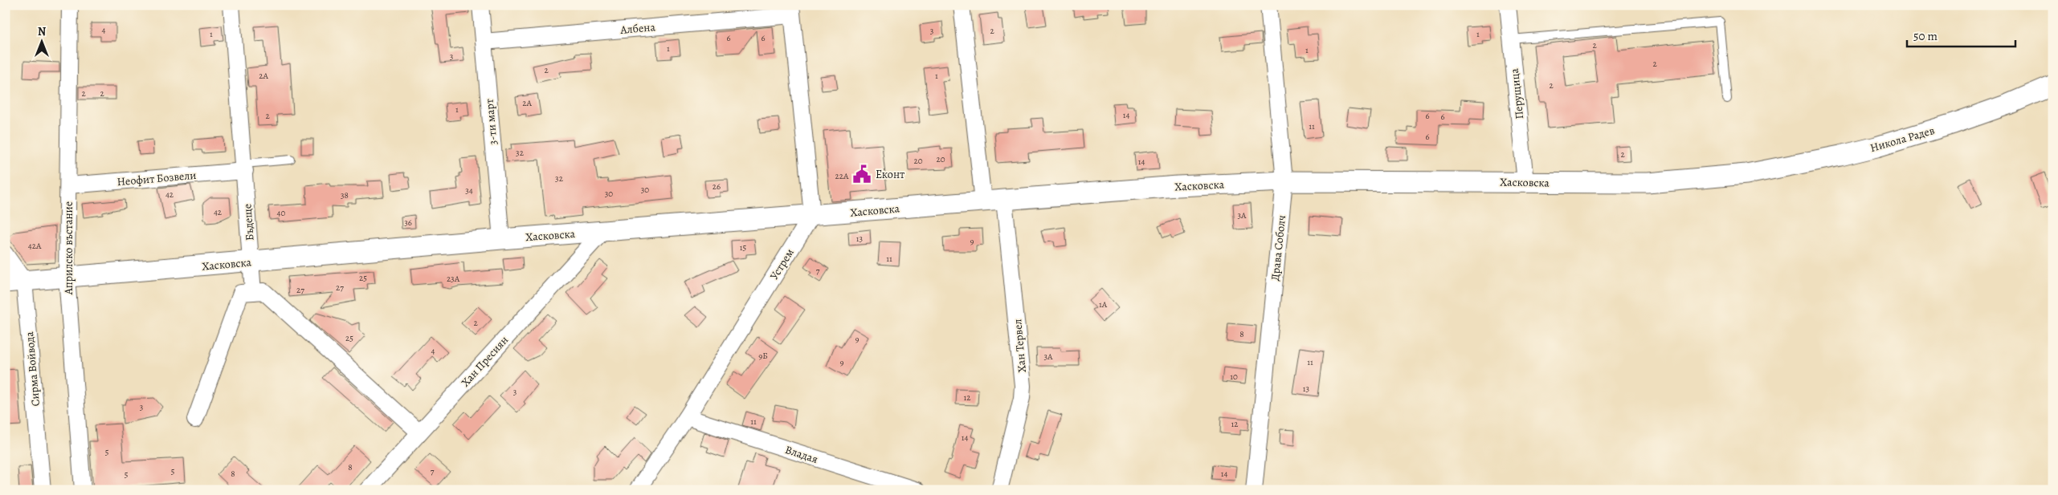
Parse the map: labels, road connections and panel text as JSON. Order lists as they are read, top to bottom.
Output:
{
  "streets": {
    "street": [
      "Албена",
      "Перущица",
      "3-ти март",
      "Никола Радев",
      "Неофит Бозвели",
      "Хасковска",
      "Бъдеще",
      "Априлско въстание",
      "Драва Соболч",
      "Устрем",
      "Хан Тервел",
      "Хан Пресиян",
      "Сирма Войвода",
      "Владая"
    ]
  },
  "crossings": [
    ["Албена", "3-ти март"],
    ["Перущица", "Хасковска"],
    ["3-ти март", "Хасковска"],
    ["Никола Радев", "Хасковска"],
    ["Неофит Бозвели", "Бъдеще"],
    ["Неофит Бозвели", "Априлско въстание"],
    ["Хасковска", "Бъдеще"],
    ["Хасковска", "Априлско въстание"],
    ["Хасковска", "Драва Соболч"],
    ["Хасковска", "Устрем"],
    ["Хасковска", "Хан Тервел"],
    ["Хасковска", "Хан Пресиян"],
    ["Хасковска", "Сирма Войвода"],
    ["Устрем", "Владая"]
  ],
  "places": {
    "public building": ["Еконт"]
  },
  "house_numbers": [
    "4",
    "3",
    "2",
    "1",
    "1",
    "6",
    "6",
    "2",
    "1",
    "1",
    "3",
    "2",
    "2",
    "2А",
    "1",
    "2",
    "2",
    "2",
    "2А",
    "1",
    "14",
    "2",
    "6",
    "6",
    "11",
    "6",
    "32",
    "2",
    "20",
    "20",
    "14",
    "22А",
    "32",
    "26",
    "30",
    "34",
    "30",
    "42",
    "38",
    "42",
    "40",
    "3А",
    "36",
    "13",
    "9",
    "42А",
    "15",
    "11",
    "7",
    "25",
    "23А",
    "27",
    "27",
    "1А",
    "2",
    "8",
    "25",
    "9",
    "4",
    "9Б",
    "3А",
    "9",
    "11",
    "10",
    "13",
    "3",
    "12",
    "3",
    "11",
    "12",
    "14",
    "5",
    "8",
    "5",
    "7",
    "8",
    "14",
    "5"
  ],
  "scale_bar": "50 m",
  "north": "top"
}
